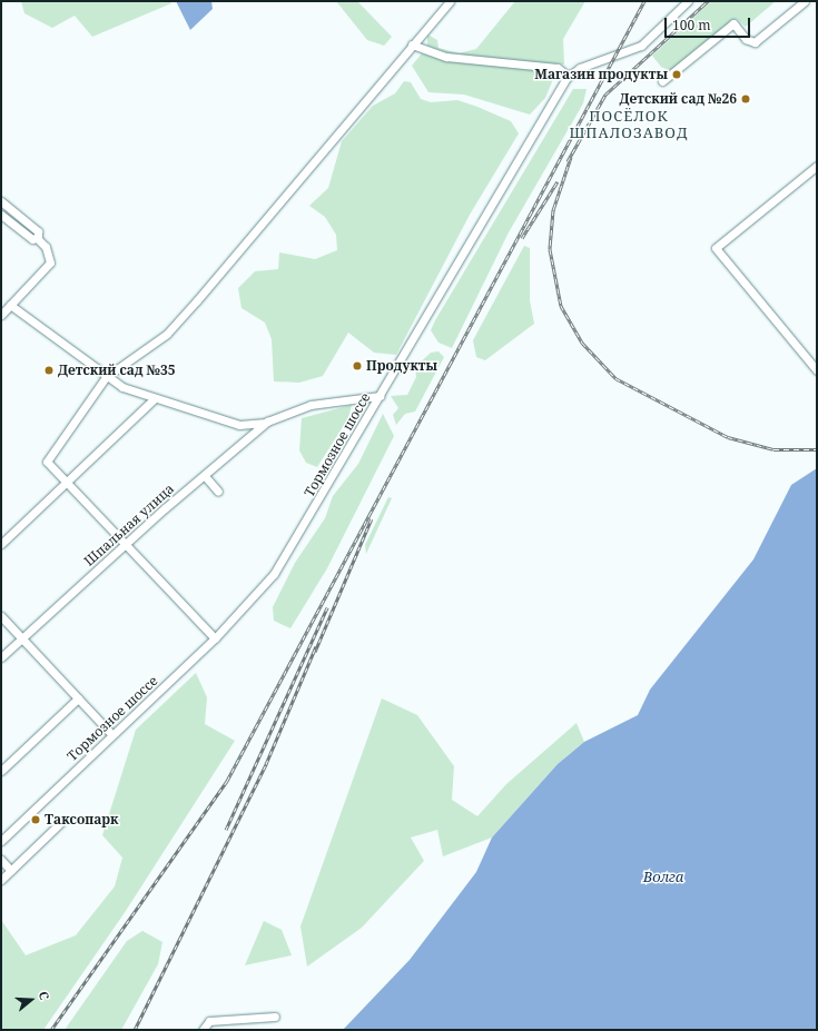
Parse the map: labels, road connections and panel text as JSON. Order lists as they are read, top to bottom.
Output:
{
  "streets": {
    "street": ["Тормозное шоссе", "Шпальная улица"]
  },
  "crossings": [
    ["Тормозное шоссе", "Шпальная улица"]
  ],
  "districts": ["ПОСЁЛОК ШПАЛОЗАВОД"],
  "water": ["Волга"],
  "places": [
    "Магазин продукты",
    "Детский сад №26",
    "Продукты",
    "Детский сад №35",
    "Таксопарк"
  ],
  "scale_bar": "100 m",
  "north": "right"
}
